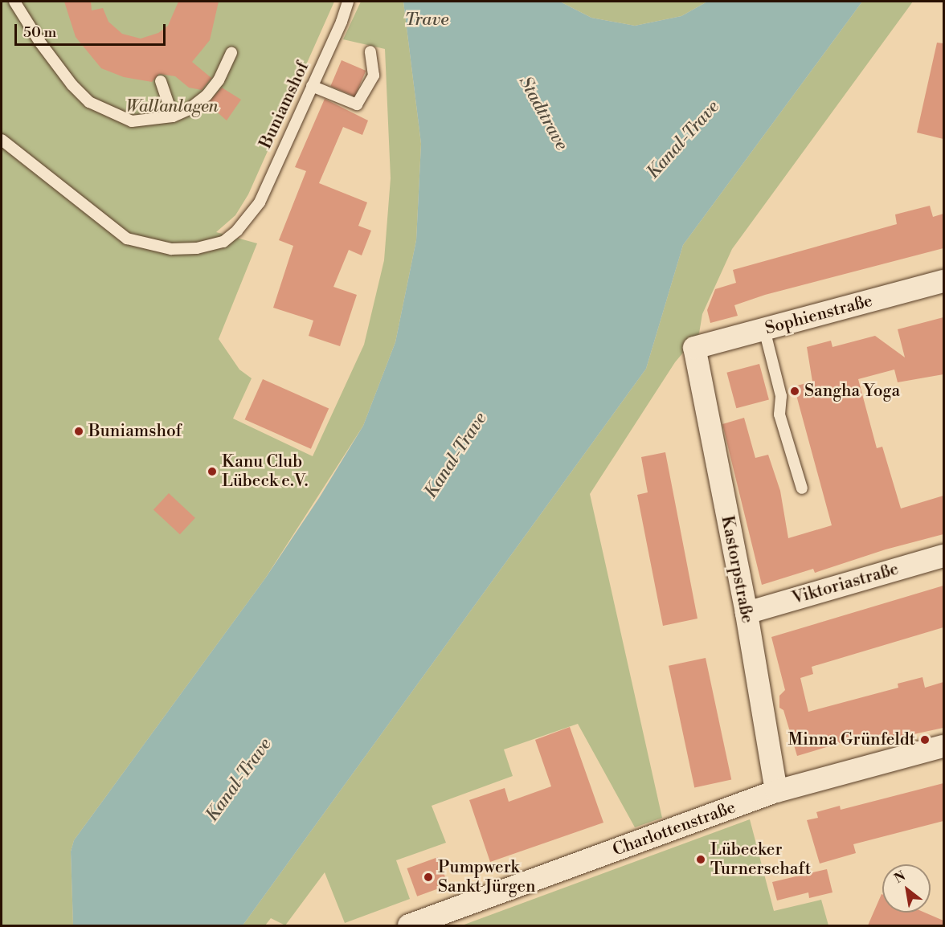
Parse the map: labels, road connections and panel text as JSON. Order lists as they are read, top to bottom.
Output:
{
  "streets": {
    "street": [
      "Sophienstraße",
      "Kastorpstraße",
      "Viktoriastraße",
      "Charlottenstraße"
    ],
    "lane": ["Buniamshof"]
  },
  "crossings": [
    ["Sophienstraße", "Kastorpstraße"],
    ["Kastorpstraße", "Viktoriastraße"],
    ["Kastorpstraße", "Charlottenstraße"]
  ],
  "water": ["Trave", "Stadttrave", "Kanal-Trave"],
  "parks": ["Wallanlagen"],
  "places": [
    "Sangha Yoga",
    "Buniamshof",
    "Kanu Club Lübeck e.V.",
    "Minna Grünfeldt",
    "Lübecker Turnerschaft",
    "Pumpwerk Sankt Jürgen"
  ],
  "scale_bar": "50 m",
  "north": "top left"
}
